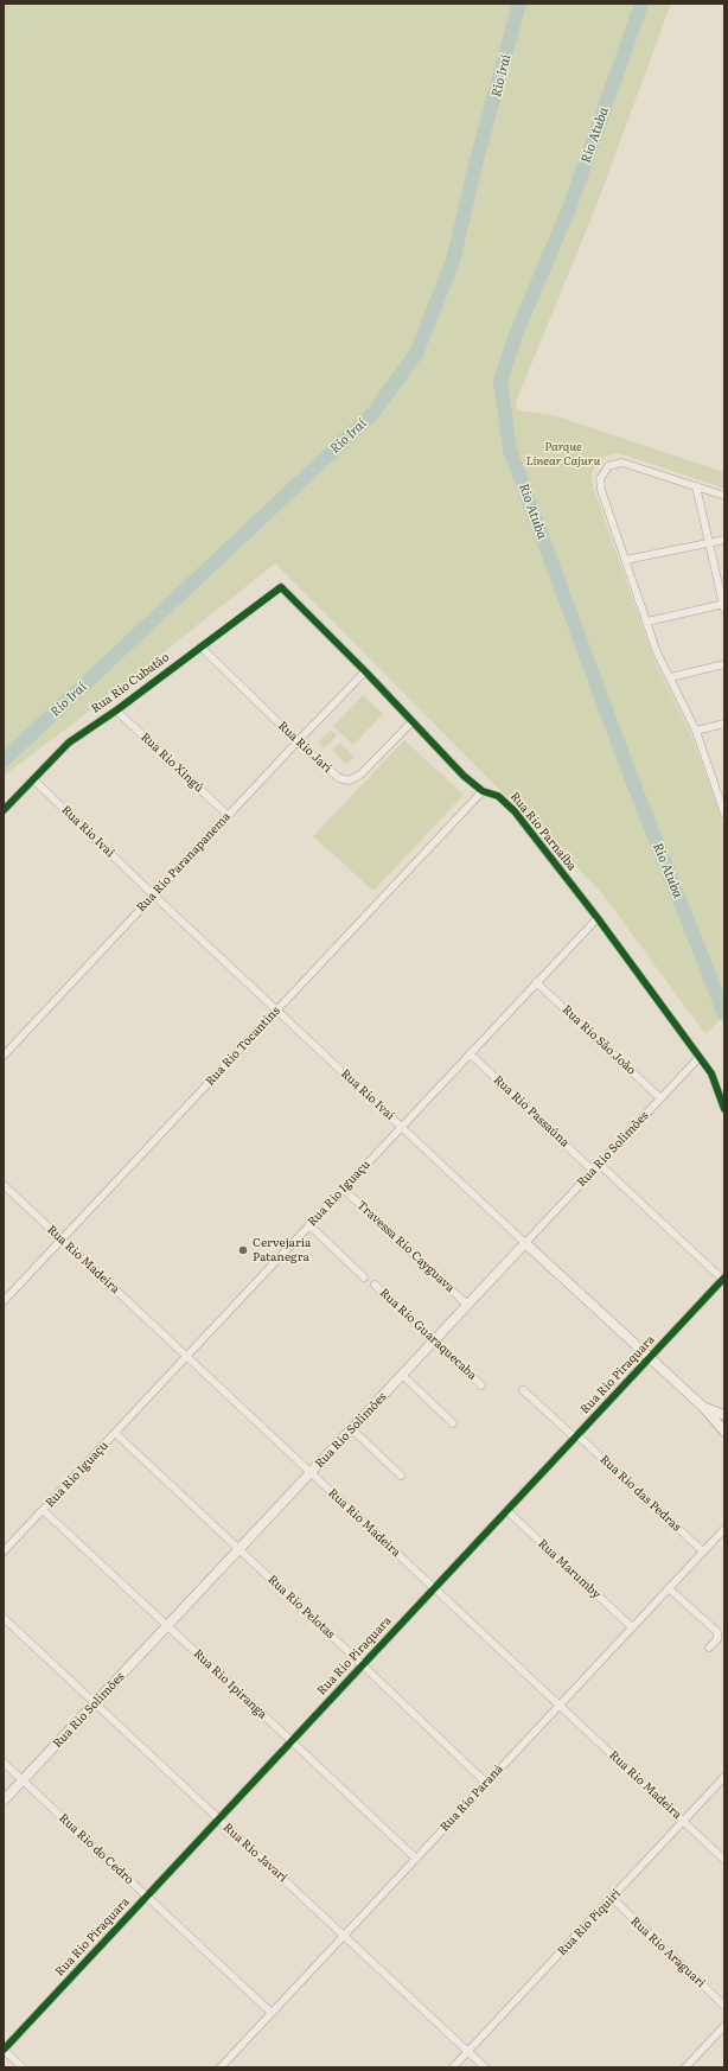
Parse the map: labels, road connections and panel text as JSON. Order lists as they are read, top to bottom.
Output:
{
  "streets": {
    "street": [
      "Rua Rio Cubatão",
      "Rua Rio Jarí",
      "Rua Rio Xingú",
      "Rua Rio Ivaí",
      "Rua Rio Parnaíba",
      "Rua Rio Paranapanema",
      "Rua Rio São João",
      "Rua Rio Tocantins",
      "Rua Rio Passaúna",
      "Rua Rio Solimões",
      "Rua Rio Iguaçu",
      "Travessa Rio Cayguava",
      "Rua Rio Madeira",
      "Rua Rio Guaraquecaba",
      "Rua Rio Piraquara",
      "Rua Rio das Pedras",
      "Rua Marumby",
      "Rua Rio Pelotas",
      "Rua Rio Ipiranga",
      "Rua Rio Paraná",
      "Rua Rio do Cedro",
      "Rua Rio Javari",
      "Rua Rio Piquiri",
      "Rua Rio Araguari"
    ]
  },
  "crossings": [
    ["Rua Rio Cubatão", "Rua Rio Jarí"],
    ["Rua Rio Cubatão", "Rua Rio Xingú"],
    ["Rua Rio Cubatão", "Rua Rio Ivaí"],
    ["Rua Rio Cubatão", "Rua Rio Parnaíba"],
    ["Rua Rio Jarí", "Rua Rio Parnaíba"],
    ["Rua Rio Jarí", "Rua Rio Paranapanema"],
    ["Rua Rio Xingú", "Rua Rio Paranapanema"],
    ["Rua Rio Ivaí", "Rua Rio Paranapanema"],
    ["Rua Rio Ivaí", "Rua Rio Tocantins"],
    ["Rua Rio Ivaí", "Rua Rio Solimões"],
    ["Rua Rio Ivaí", "Rua Rio Iguaçu"],
    ["Rua Rio Ivaí", "Rua Rio Piraquara"],
    ["Rua Rio Parnaíba", "Rua Rio Paranapanema"],
    ["Rua Rio Parnaíba", "Rua Rio Tocantins"],
    ["Rua Rio Parnaíba", "Rua Rio Solimões"],
    ["Rua Rio Parnaíba", "Rua Rio Iguaçu"],
    ["Rua Rio São João", "Rua Rio Solimões"],
    ["Rua Rio São João", "Rua Rio Iguaçu"],
    ["Rua Rio Tocantins", "Rua Rio Madeira"],
    ["Rua Rio Passaúna", "Rua Rio Solimões"],
    ["Rua Rio Passaúna", "Rua Rio Iguaçu"],
    ["Rua Rio Solimões", "Travessa Rio Cayguava"],
    ["Rua Rio Solimões", "Rua Rio Madeira"],
    ["Rua Rio Solimões", "Rua Rio Guaraquecaba"],
    ["Rua Rio Solimões", "Rua Rio Pelotas"],
    ["Rua Rio Solimões", "Rua Rio Ipiranga"],
    ["Rua Rio Solimões", "Rua Rio do Cedro"],
    ["Rua Rio Solimões", "Rua Rio Javari"],
    ["Rua Rio Iguaçu", "Travessa Rio Cayguava"],
    ["Rua Rio Iguaçu", "Rua Rio Madeira"],
    ["Rua Rio Iguaçu", "Rua Rio Pelotas"],
    ["Rua Rio Iguaçu", "Rua Rio Ipiranga"],
    ["Rua Rio Madeira", "Rua Rio Piraquara"],
    ["Rua Rio Madeira", "Rua Rio Paraná"],
    ["Rua Rio Madeira", "Rua Rio Piquiri"],
    ["Rua Rio Piraquara", "Rua Rio das Pedras"],
    ["Rua Rio Piraquara", "Rua Marumby"],
    ["Rua Rio Piraquara", "Rua Rio Pelotas"],
    ["Rua Rio Piraquara", "Rua Rio Ipiranga"],
    ["Rua Rio Piraquara", "Rua Rio do Cedro"],
    ["Rua Rio Piraquara", "Rua Rio Javari"],
    ["Rua Rio das Pedras", "Rua Rio Paraná"],
    ["Rua Marumby", "Rua Rio Paraná"],
    ["Rua Rio Pelotas", "Rua Rio Paraná"],
    ["Rua Rio Ipiranga", "Rua Rio Paraná"],
    ["Rua Rio Paraná", "Rua Rio do Cedro"],
    ["Rua Rio Paraná", "Rua Rio Javari"],
    ["Rua Rio Javari", "Rua Rio Piquiri"],
    ["Rua Rio Piquiri", "Rua Rio Araguari"]
  ],
  "water": ["Rio Iraí", "Rio Atuba"],
  "parks": ["Parque Linear Cajuru"],
  "places": ["Cervejaria Patanegra"]
}
